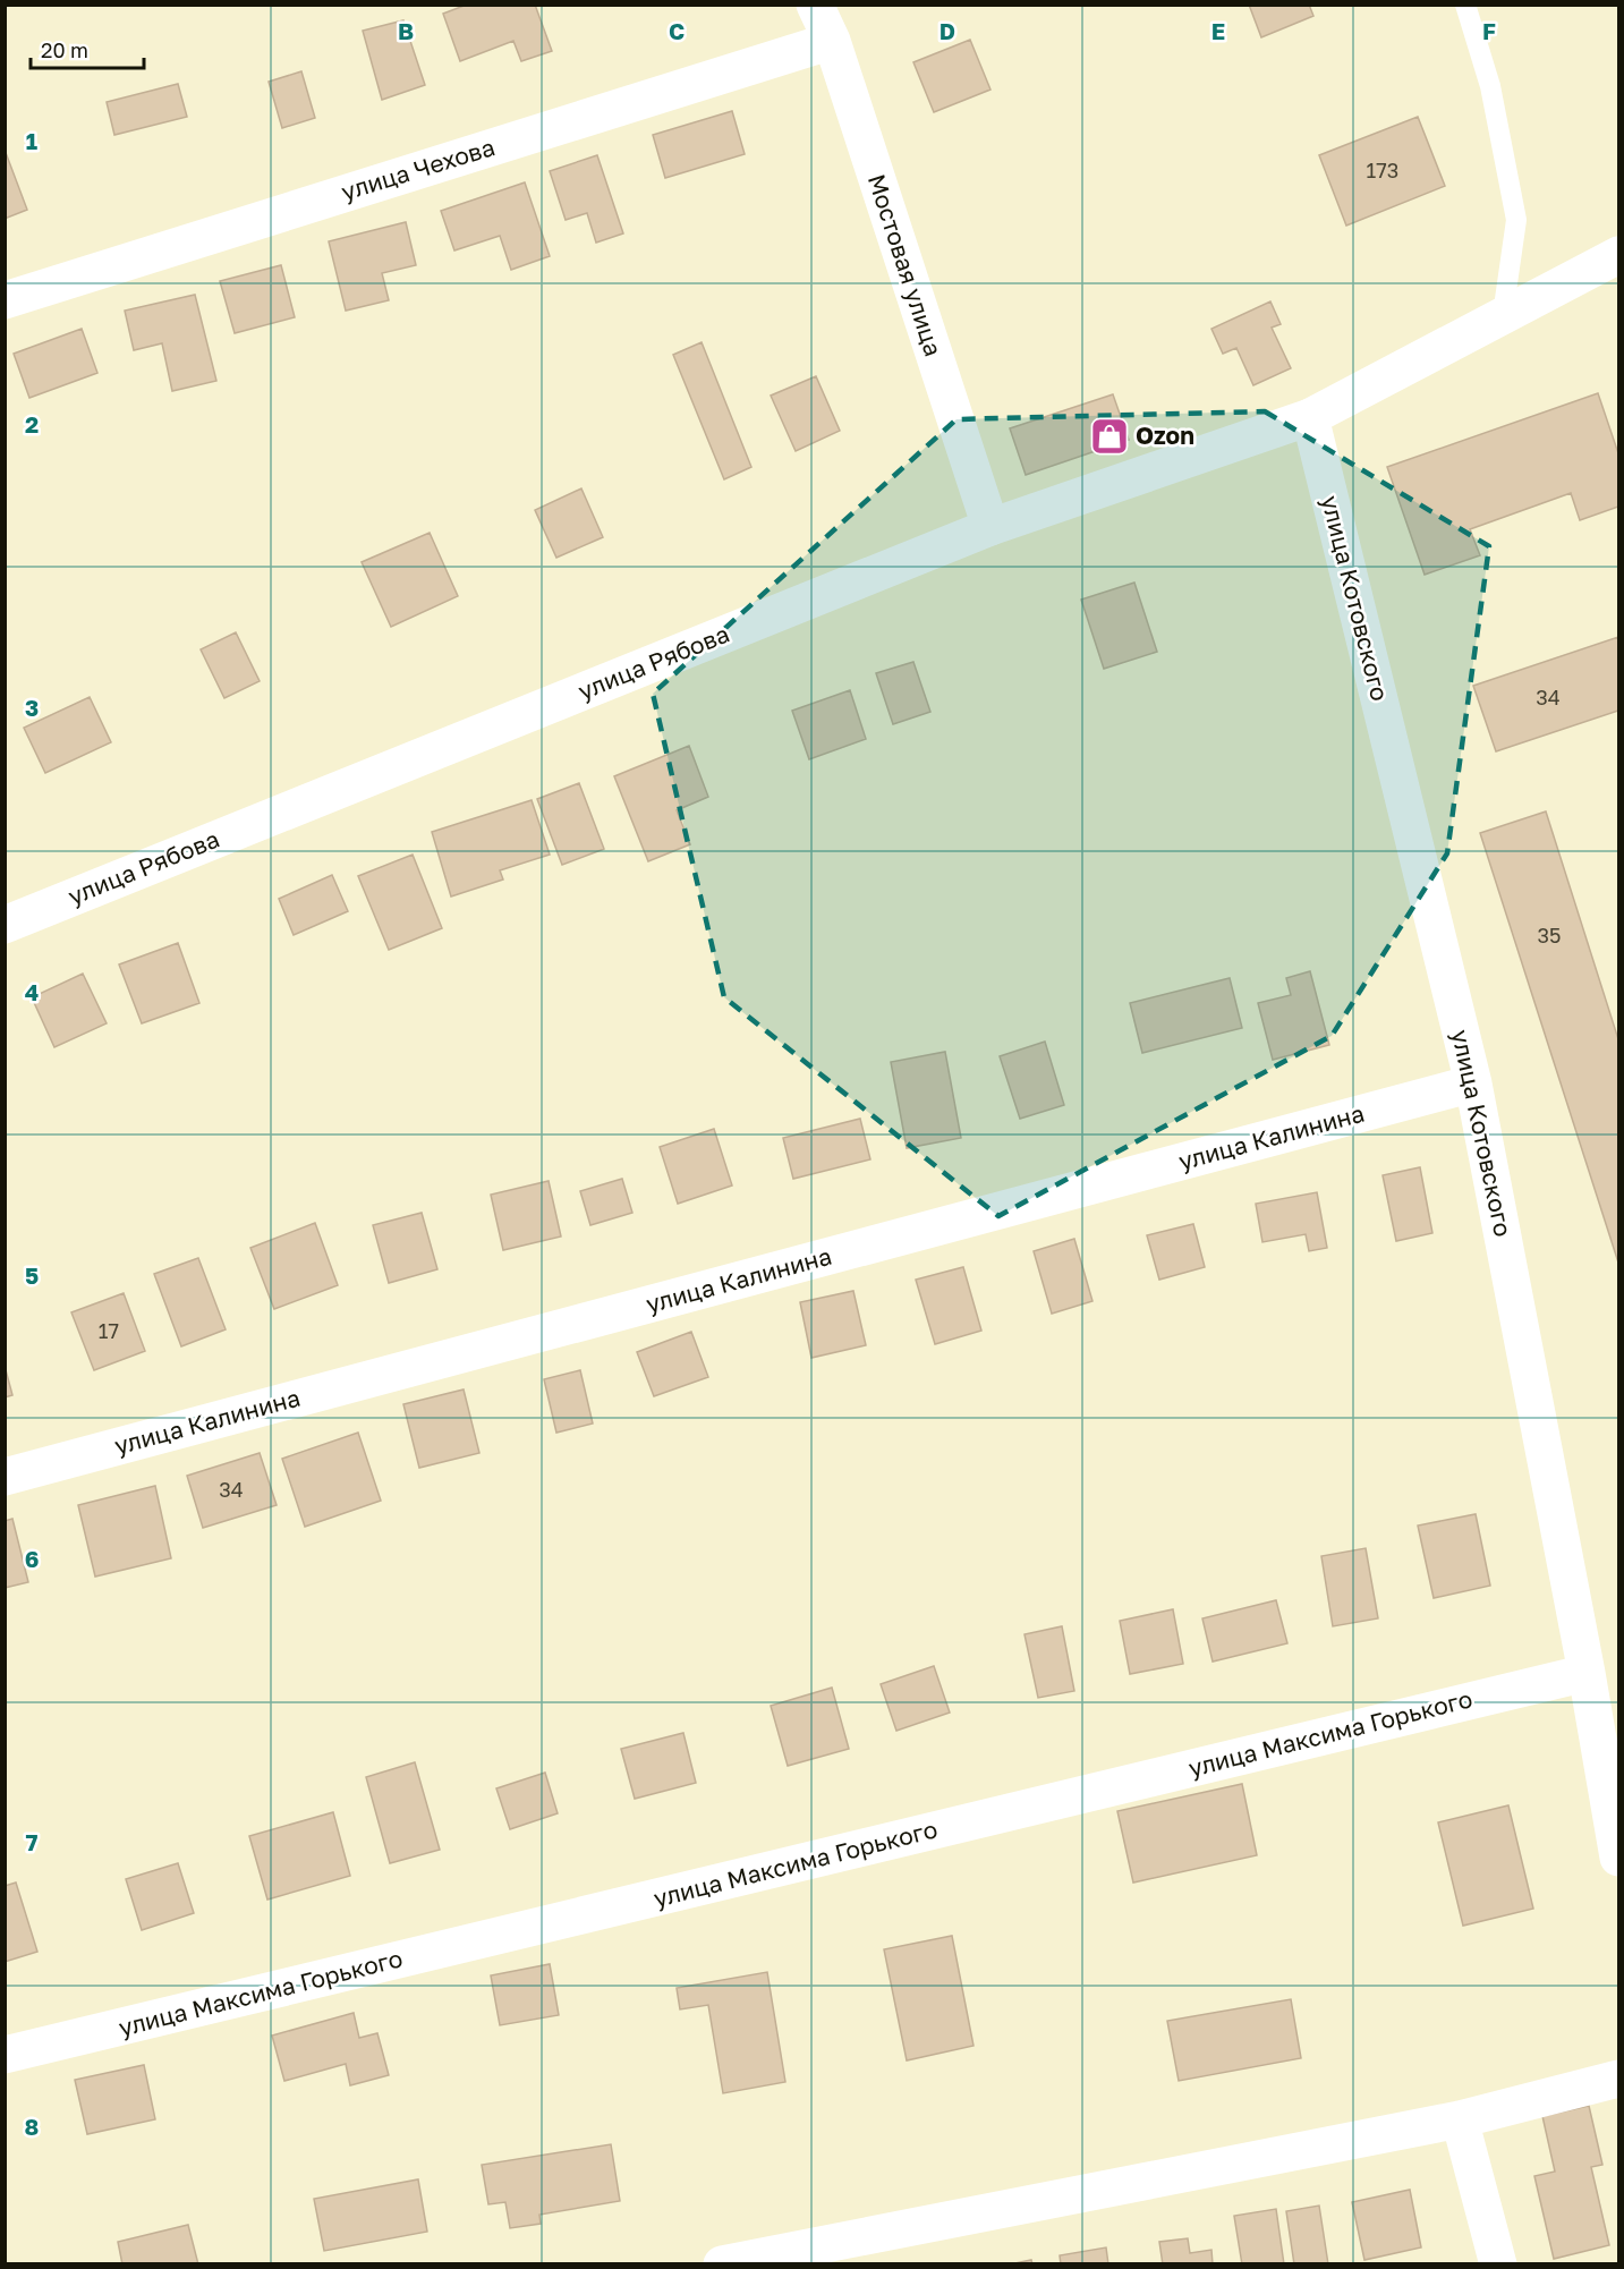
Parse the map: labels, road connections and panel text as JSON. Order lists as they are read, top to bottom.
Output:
{
  "streets": {
    "street": [
      "улица Чехова",
      "Мостовая улица",
      "улица Котовского",
      "улица Рябова",
      "улица Калинина",
      "улица Максима Горького"
    ]
  },
  "crossings": [
    ["улица Чехова", "Мостовая улица"],
    ["Мостовая улица", "улица Рябова"],
    ["улица Котовского", "улица Рябова"],
    ["улица Котовского", "улица Калинина"],
    ["улица Котовского", "улица Максима Горького"]
  ],
  "places": {
    "shop": ["Ozon"]
  },
  "house_numbers": [
    "173",
    "34",
    "35",
    "17",
    "34"
  ],
  "scale_bar": "20 m",
  "grid": {
    "columns": [
      "B",
      "C",
      "D",
      "E",
      "F"
    ],
    "rows": [
      "1",
      "2",
      "3",
      "4",
      "5",
      "6",
      "7",
      "8"
    ]
  }
}
